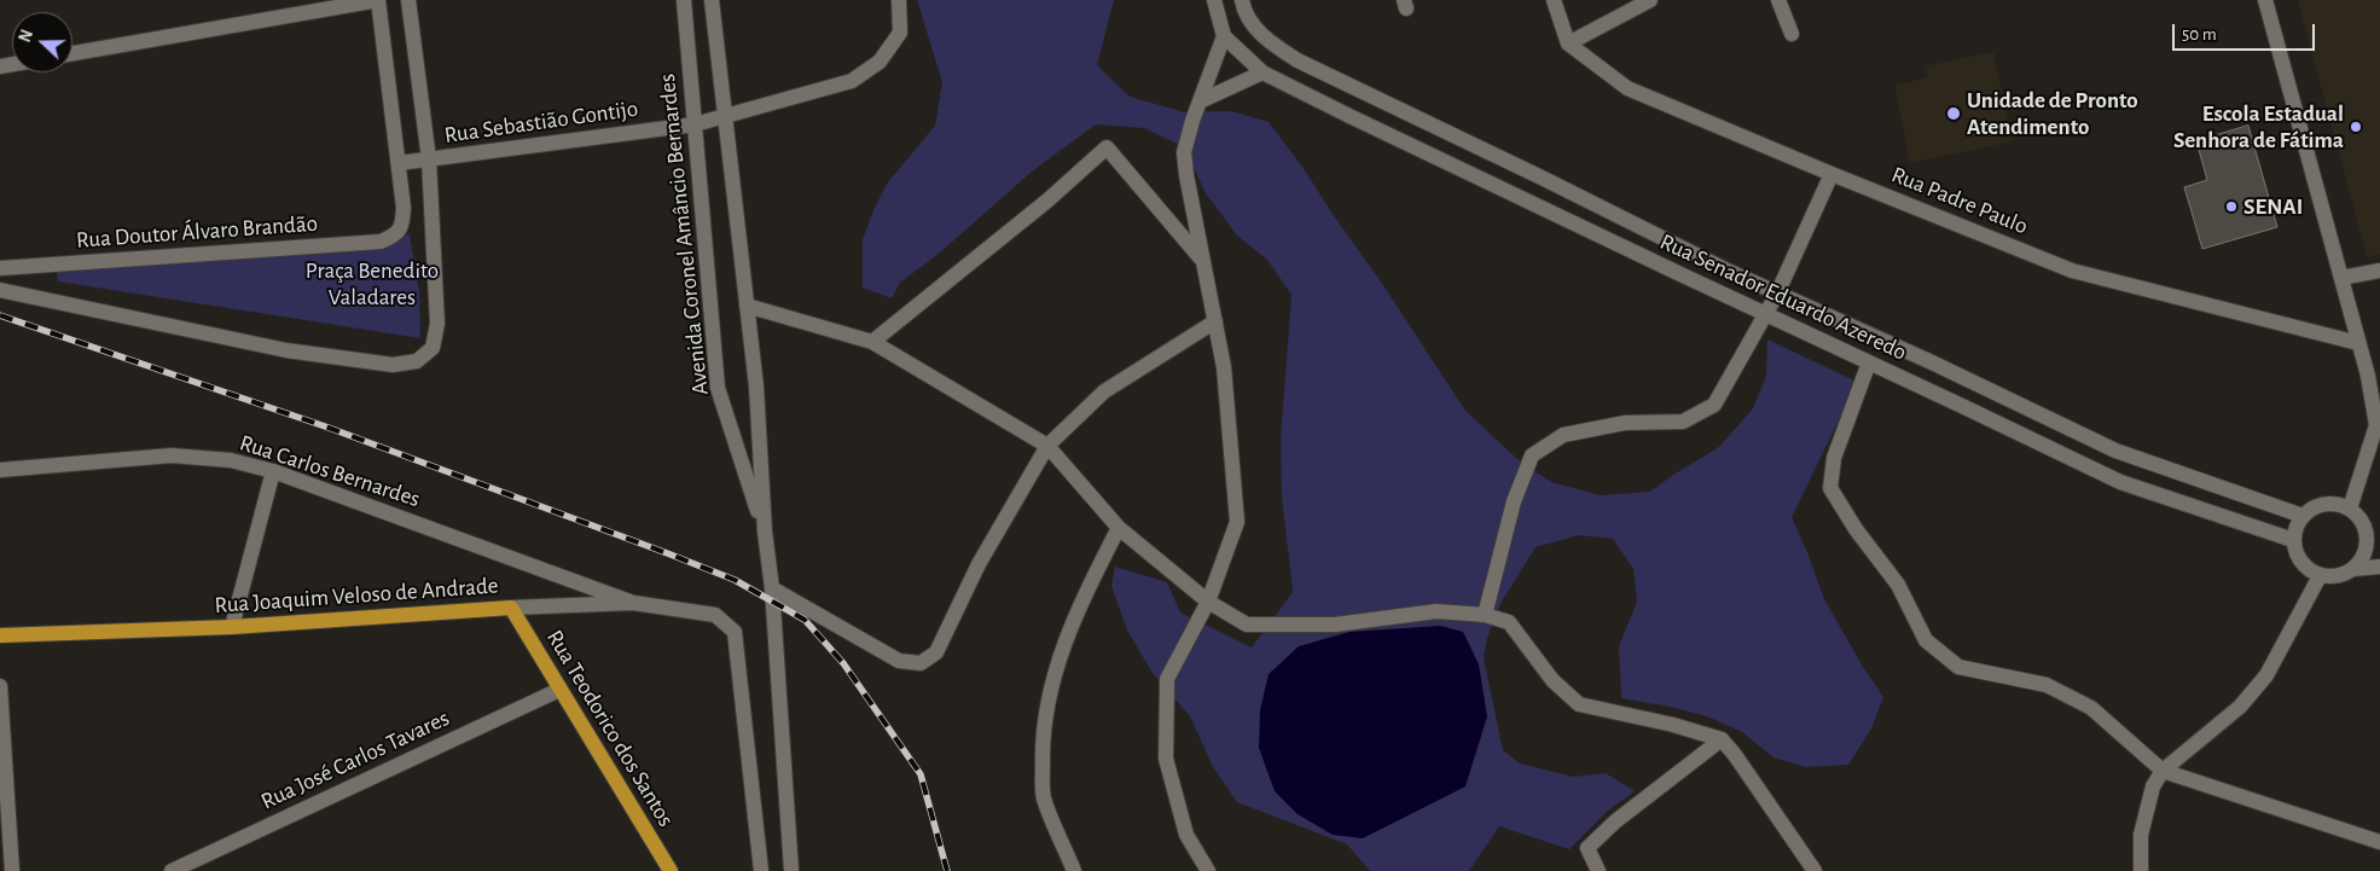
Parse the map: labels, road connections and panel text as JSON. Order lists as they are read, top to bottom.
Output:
{
  "streets": {
    "main road": ["Rua Joaquim Veloso de Andrade", "Rua Teodorico dos Santos"],
    "street": [
      "Rua Sebastião Gontijo",
      "Rua Padre Paulo",
      "Rua Doutor Álvaro Brandão",
      "Avenida Coronel Amâncio Bernardes",
      "Rua Senador Eduardo Azeredo",
      "Rua Carlos Bernardes",
      "Rua José Carlos Tavares"
    ]
  },
  "crossings": [
    ["Rua Sebastião Gontijo", "Rua Doutor Álvaro Brandão"],
    ["Rua Sebastião Gontijo", "Avenida Coronel Amâncio Bernardes"],
    ["Rua Carlos Bernardes", "Rua Joaquim Veloso de Andrade"],
    ["Rua Joaquim Veloso de Andrade", "Rua Teodorico dos Santos"],
    ["Rua Teodorico dos Santos", "Rua José Carlos Tavares"]
  ],
  "parks": ["Praça Benedito Valadares"],
  "places": ["Unidade de Pronto Atendimento", "Escola Estadual Senhora de Fátima", "SENAI"],
  "scale_bar": "50 m",
  "north": "left"
}
